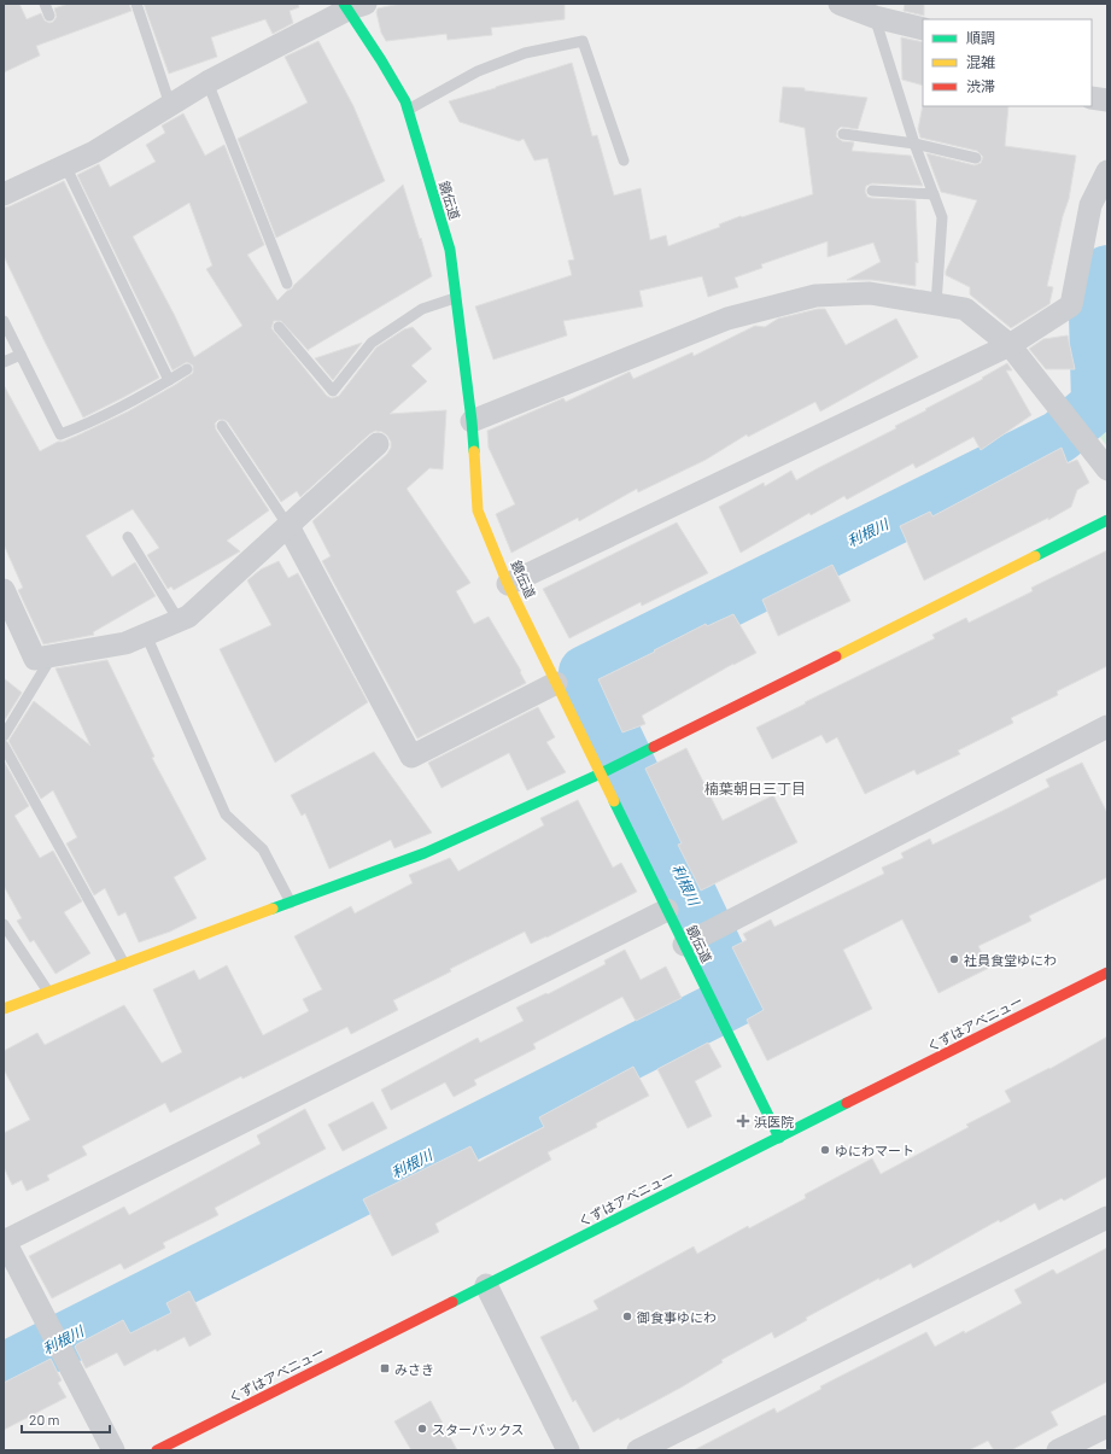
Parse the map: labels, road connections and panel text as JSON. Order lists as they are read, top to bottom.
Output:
{
  "streets": {
    "street": ["鏡伝道", "くずはアベニュー"]
  },
  "crossings": [
    ["鏡伝道", "くずはアベニュー"]
  ],
  "districts": ["楠葉朝日三丁目"],
  "water": ["利根川"],
  "places": {
    "other": [
      "社員食堂ゆにわ",
      "ゆにわマート",
      "御食事ゆにわ",
      "スターバックス"
    ],
    "health": ["浜医院"],
    "transit": ["みさき"]
  },
  "legend": ["順調", "混雑", "渋滞"],
  "scale_bar": "20 m"
}
